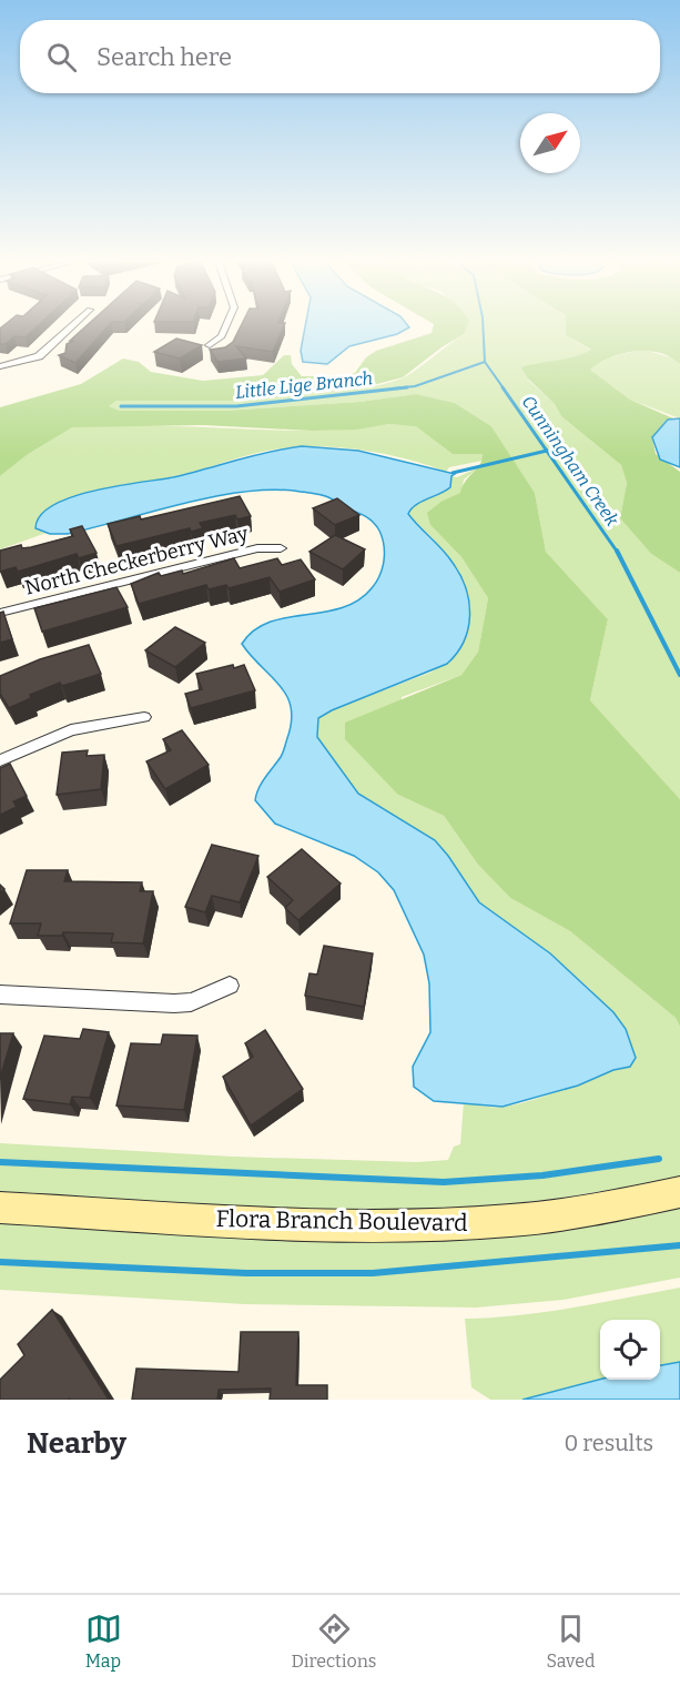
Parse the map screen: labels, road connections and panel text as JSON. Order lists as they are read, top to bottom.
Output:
{
  "streets": {
    "street": ["North Checkerberry Way", "Flora Branch Boulevard"]
  },
  "water": ["Little Lige Branch", "Cunningham Creek"],
  "north": "top right",
  "page": {
    "search": "Search here",
    "heading": ["Nearby", "0 results"],
    "nav": ["Map", "Directions", "Saved"]
  }
}
